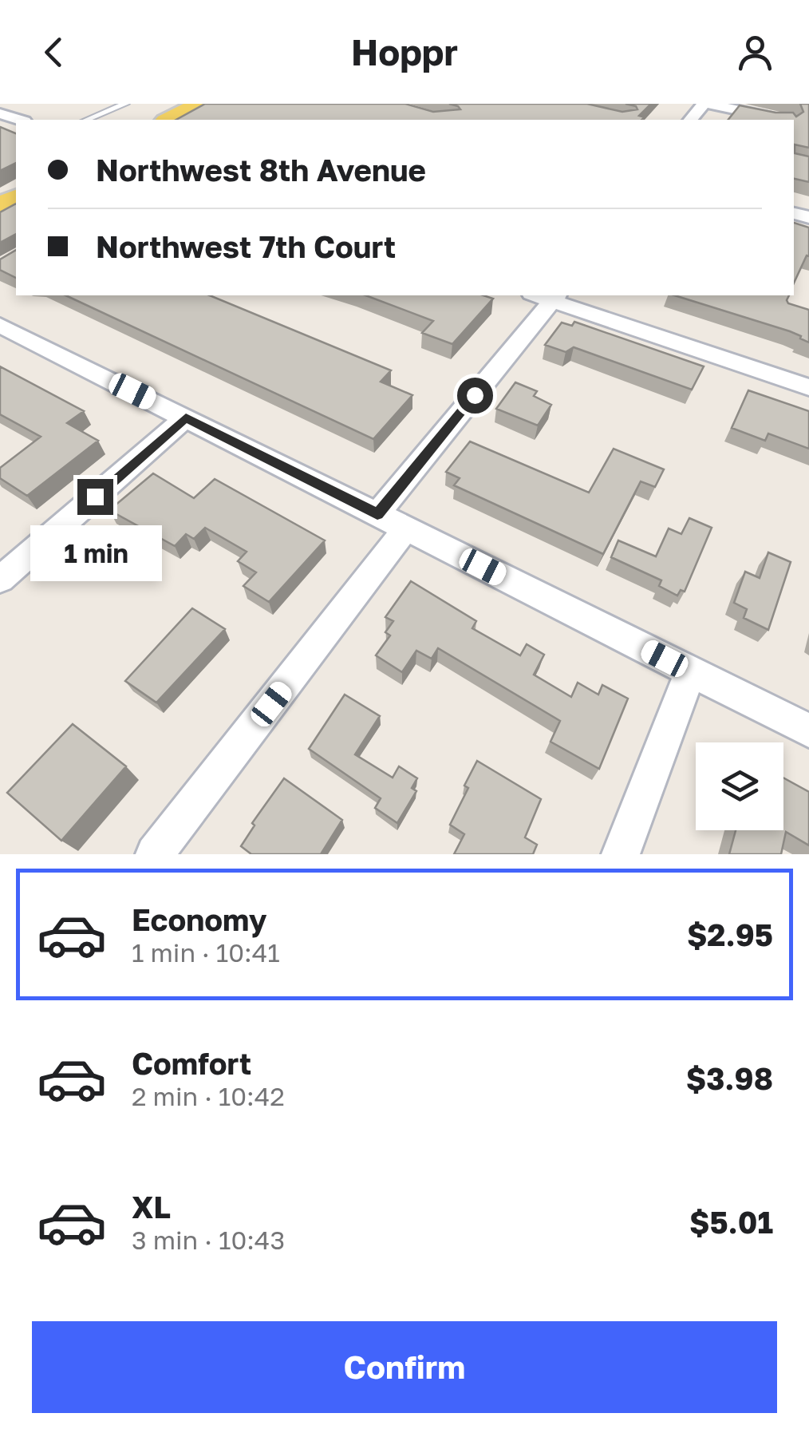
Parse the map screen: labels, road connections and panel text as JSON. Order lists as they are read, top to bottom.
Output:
{
  "page": {
    "header": "Hoppr",
    "banner": ["Northwest 8th Avenue", "Northwest 7th Court"],
    "bubble": "1 min",
    "list": [
      {
        "name": "Economy",
        "note": "1 min · 10:41",
        "value": "$2.95"
      },
      {
        "name": "Comfort",
        "note": "2 min · 10:42",
        "value": "$3.98"
      },
      {
        "name": "XL",
        "note": "3 min · 10:43",
        "value": "$5.01"
      }
    ],
    "buttons": "Confirm"
  }
}
